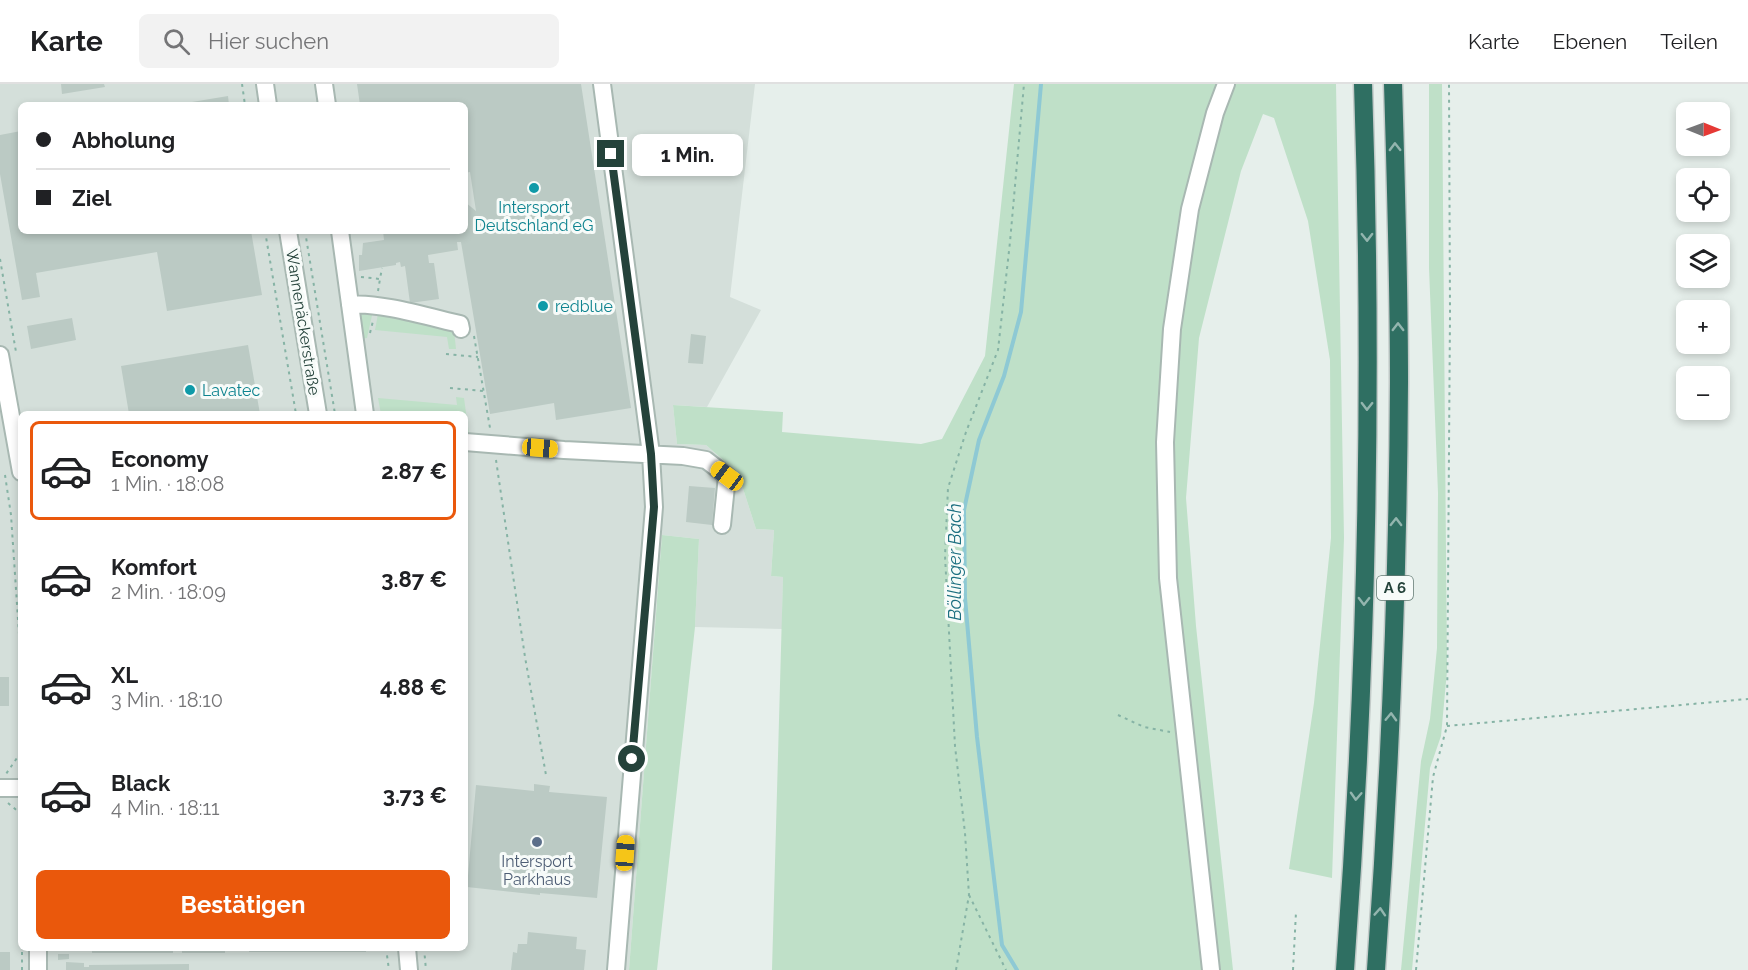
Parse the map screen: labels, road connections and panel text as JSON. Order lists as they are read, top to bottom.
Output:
{
  "streets": {
    "highway": ["A 6"],
    "street": ["Wannenäckerstraße"]
  },
  "water": ["Böllinger Bach"],
  "places": [
    "Intersport Deutschland eG",
    "redblue",
    "Lavatec",
    "Intersport Parkhaus"
  ],
  "north": "right",
  "page": {
    "header": "Karte",
    "search": "Hier suchen",
    "nav": ["Karte", "Ebenen", "Teilen"],
    "map_buttons": ["+", "−"],
    "banner": ["Abholung", "Ziel"],
    "bubble": "1 Min.",
    "list": [
      {
        "name": "Economy",
        "note": "1 Min. · 18:08",
        "value": "2.87 €"
      },
      {
        "name": "Komfort",
        "note": "2 Min. · 18:09",
        "value": "3.87 €"
      },
      {
        "name": "XL",
        "note": "3 Min. · 18:10",
        "value": "4.88 €"
      },
      {
        "name": "Black",
        "note": "4 Min. · 18:11",
        "value": "3.73 €"
      }
    ],
    "buttons": "Bestätigen"
  }
}
